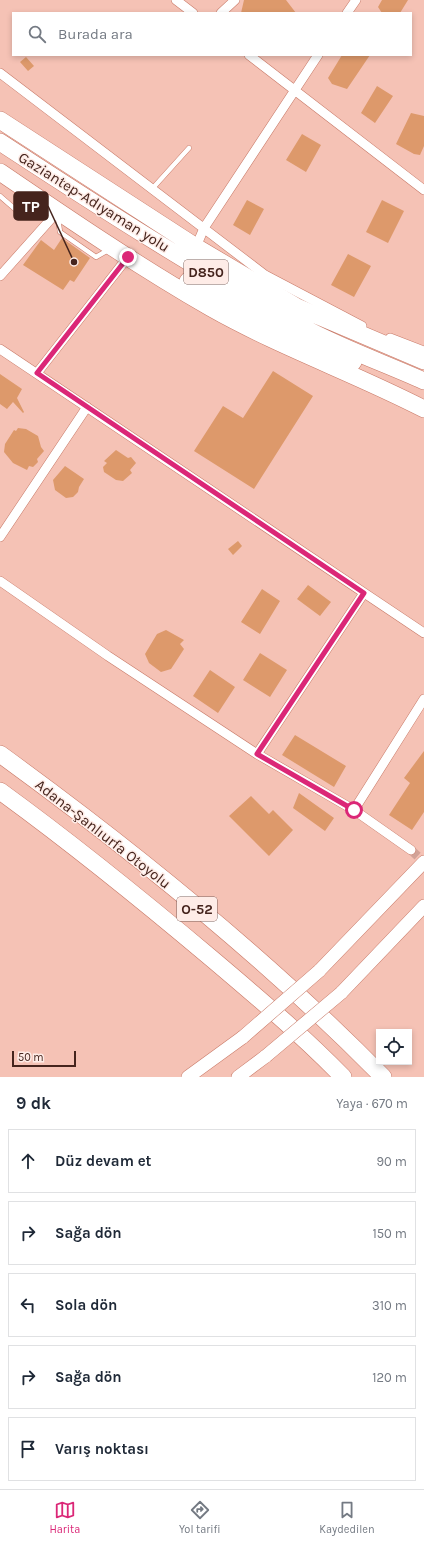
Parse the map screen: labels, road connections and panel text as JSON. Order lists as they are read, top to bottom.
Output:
{
  "streets": {
    "highway": [
      "Gaziantep-Adıyaman yolu",
      "D850",
      "Adana-Şanlıurfa Otoyolu",
      "O-52"
    ]
  },
  "places": ["TP"],
  "scale_bar": "50 m",
  "page": {
    "search": "Burada ara",
    "scale": "50 m",
    "heading": ["9 dk", "Yaya · 670 m"],
    "list": [
      ["Düz devam et", "90 m"],
      ["Sağa dön", "150 m"],
      ["Sola dön", "310 m"],
      ["Sağa dön", "120 m"],
      "Varış noktası"
    ],
    "nav": ["Harita", "Yol tarifi", "Kaydedilen"]
  }
}
